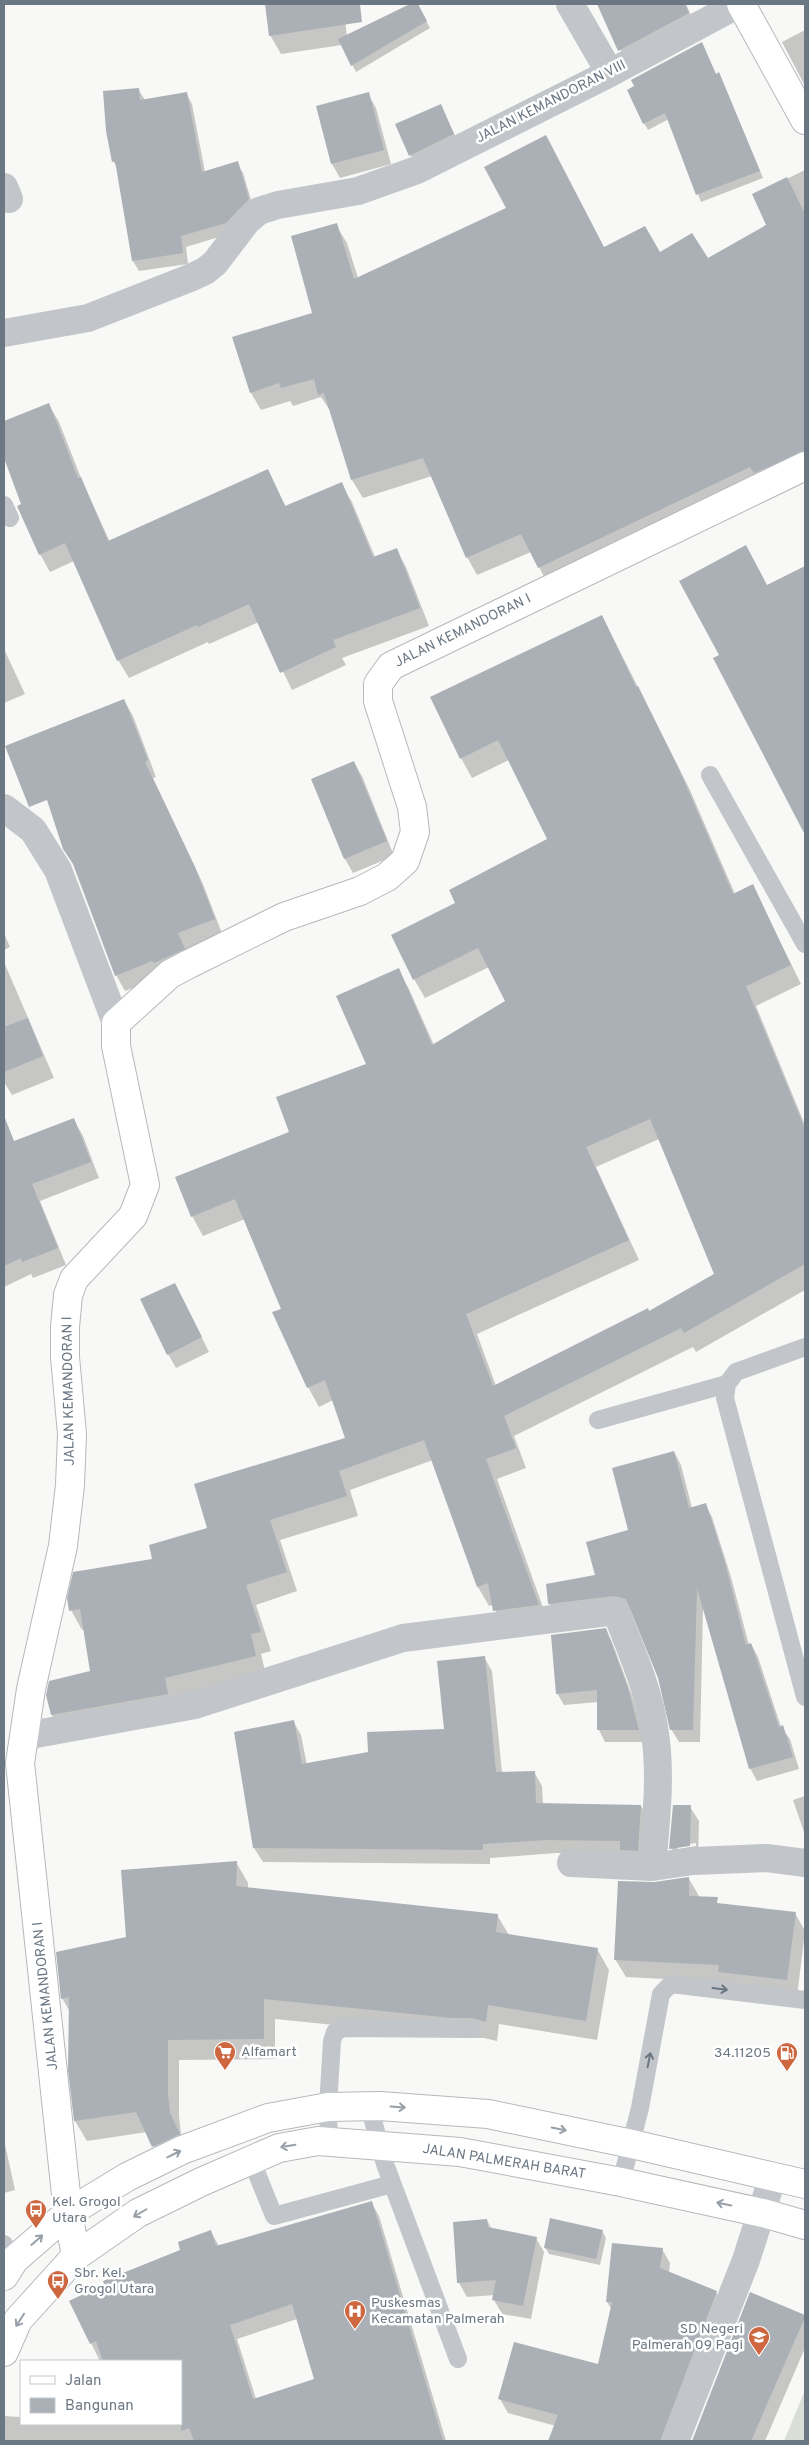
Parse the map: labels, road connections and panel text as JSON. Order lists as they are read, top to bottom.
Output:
{
  "streets": {
    "street": ["JALAN KEMANDORAN VIII", "JALAN KEMANDORAN I", "JALAN PALMERAH BARAT"]
  },
  "crossings": [
    ["JALAN KEMANDORAN I", "JALAN PALMERAH BARAT"]
  ],
  "places": {
    "supermarket": ["Alfamart"],
    "fuel station": ["34.11205"],
    "bus stop": ["Kel. Grogol Utara", "Sbr. Kel. Grogol Utara"],
    "hospital": ["Puskesmas Kecamatan Palmerah"],
    "school or university": ["SD Negeri Palmerah 09 Pagi"]
  },
  "legend": ["Jalan", "Bangunan"]
}
